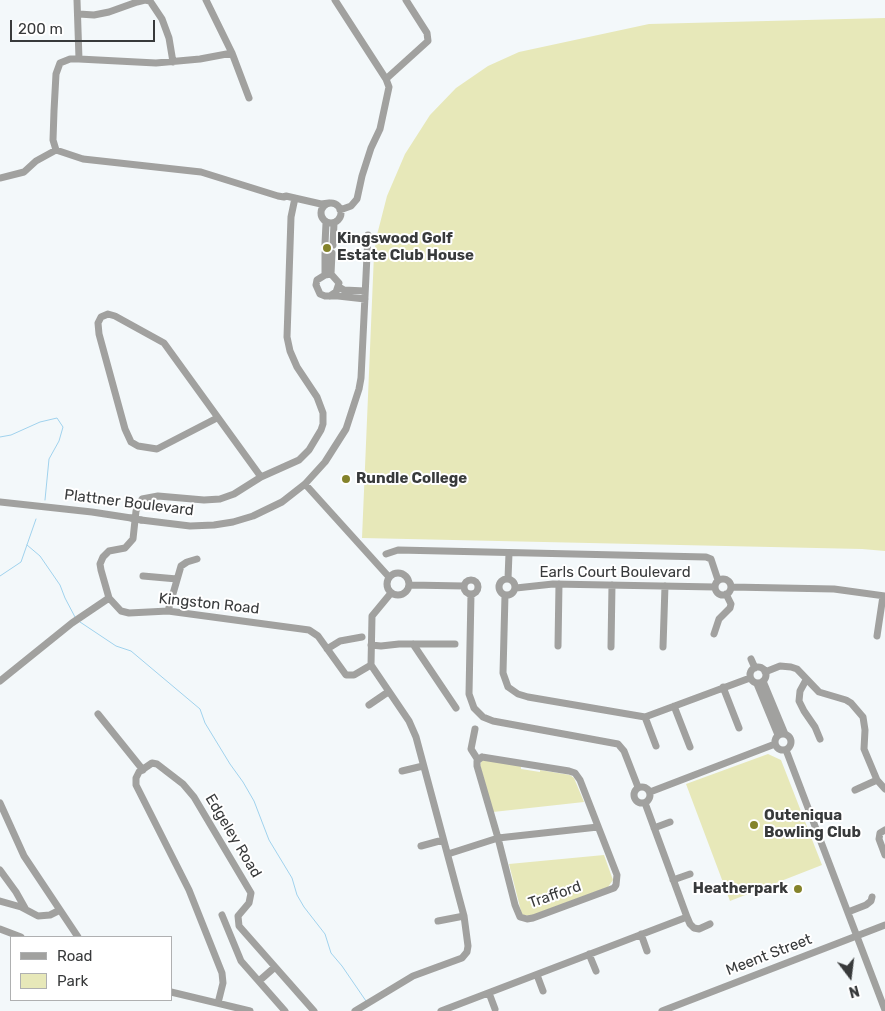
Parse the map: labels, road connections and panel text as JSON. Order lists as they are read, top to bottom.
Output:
{
  "streets": {
    "street": [
      "Plattner Boulevard",
      "Earls Court Boulevard",
      "Kingston Road",
      "Edgeley Road",
      "Trafford",
      "Meent Street"
    ]
  },
  "places": [
    "Kingswood Golf Estate Club House",
    "Rundle College",
    "Outeniqua Bowling Club",
    "Heatherpark"
  ],
  "legend": ["Road", "Park"],
  "scale_bar": "200 m",
  "north": "bottom"
}
